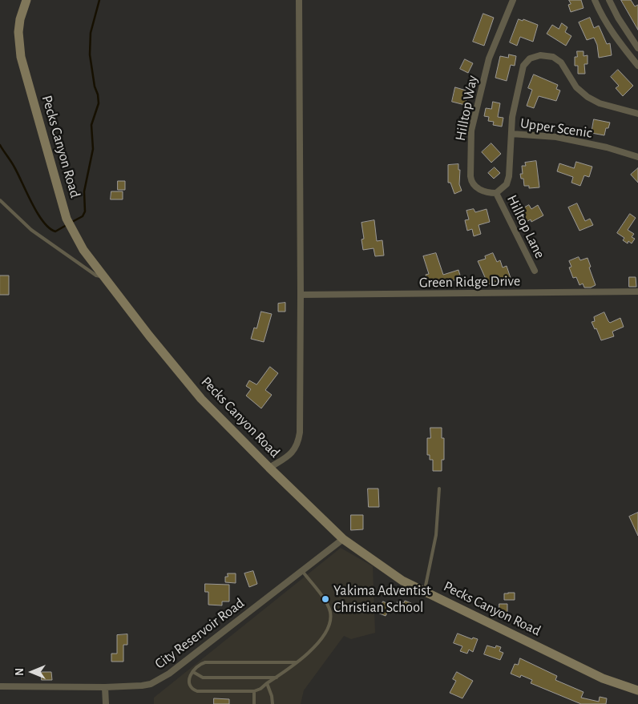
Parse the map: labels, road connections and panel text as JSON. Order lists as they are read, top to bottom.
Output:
{
  "streets": {
    "street": [
      "Hilltop Way",
      "Upper Scenic",
      "Pecks Canyon Road",
      "Hilltop Lane",
      "Green Ridge Drive",
      "City Reservoir Road"
    ]
  },
  "crossings": [
    ["Hilltop Way", "Hilltop Lane"],
    ["Pecks Canyon Road", "City Reservoir Road"]
  ],
  "places": ["Yakima Adventist Christian School"],
  "north": "left"
}
